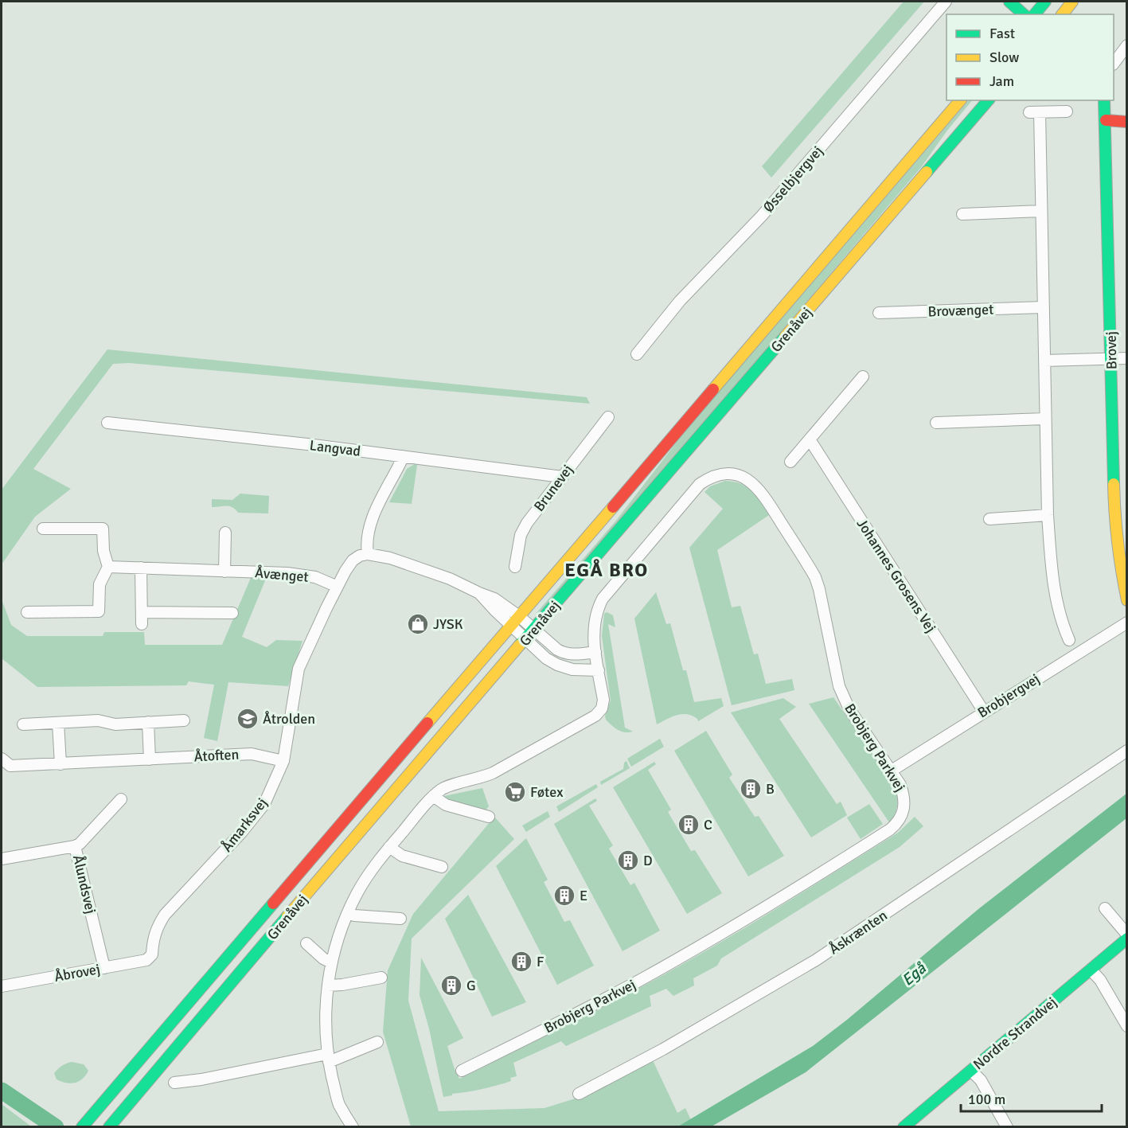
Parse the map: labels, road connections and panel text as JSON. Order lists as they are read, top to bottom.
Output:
{
  "streets": {
    "main road": ["Grenåvej", "Brovej", "Nordre Strandvej"],
    "street": [
      "Øsselbjergvej",
      "Brovænget",
      "Langvad",
      "Brunevej",
      "Åvænget",
      "Johannes Grosens Vej",
      "Brobjergvej",
      "Brobjerg Parkvej",
      "Åtoften",
      "Åmarksvej",
      "Ålundsvej",
      "Åskrænten",
      "Åbrovej"
    ]
  },
  "crossings": [
    ["Langvad", "Brunevej"],
    ["Åvænget", "Åmarksvej"],
    ["Johannes Grosens Vej", "Brobjergvej"],
    ["Brobjergvej", "Brobjerg Parkvej"],
    ["Åtoften", "Åmarksvej"],
    ["Åmarksvej", "Åbrovej"],
    ["Ålundsvej", "Åbrovej"]
  ],
  "districts": ["EGÅ BRO"],
  "water": ["Egå"],
  "places": {
    "shop": ["JYSK"],
    "school or university": ["Åtrolden"],
    "building": [
      "B",
      "C",
      "D",
      "E",
      "F",
      "G"
    ],
    "supermarket": ["Føtex"]
  },
  "legend": ["Fast", "Slow", "Jam"],
  "scale_bar": "100 m"
}
